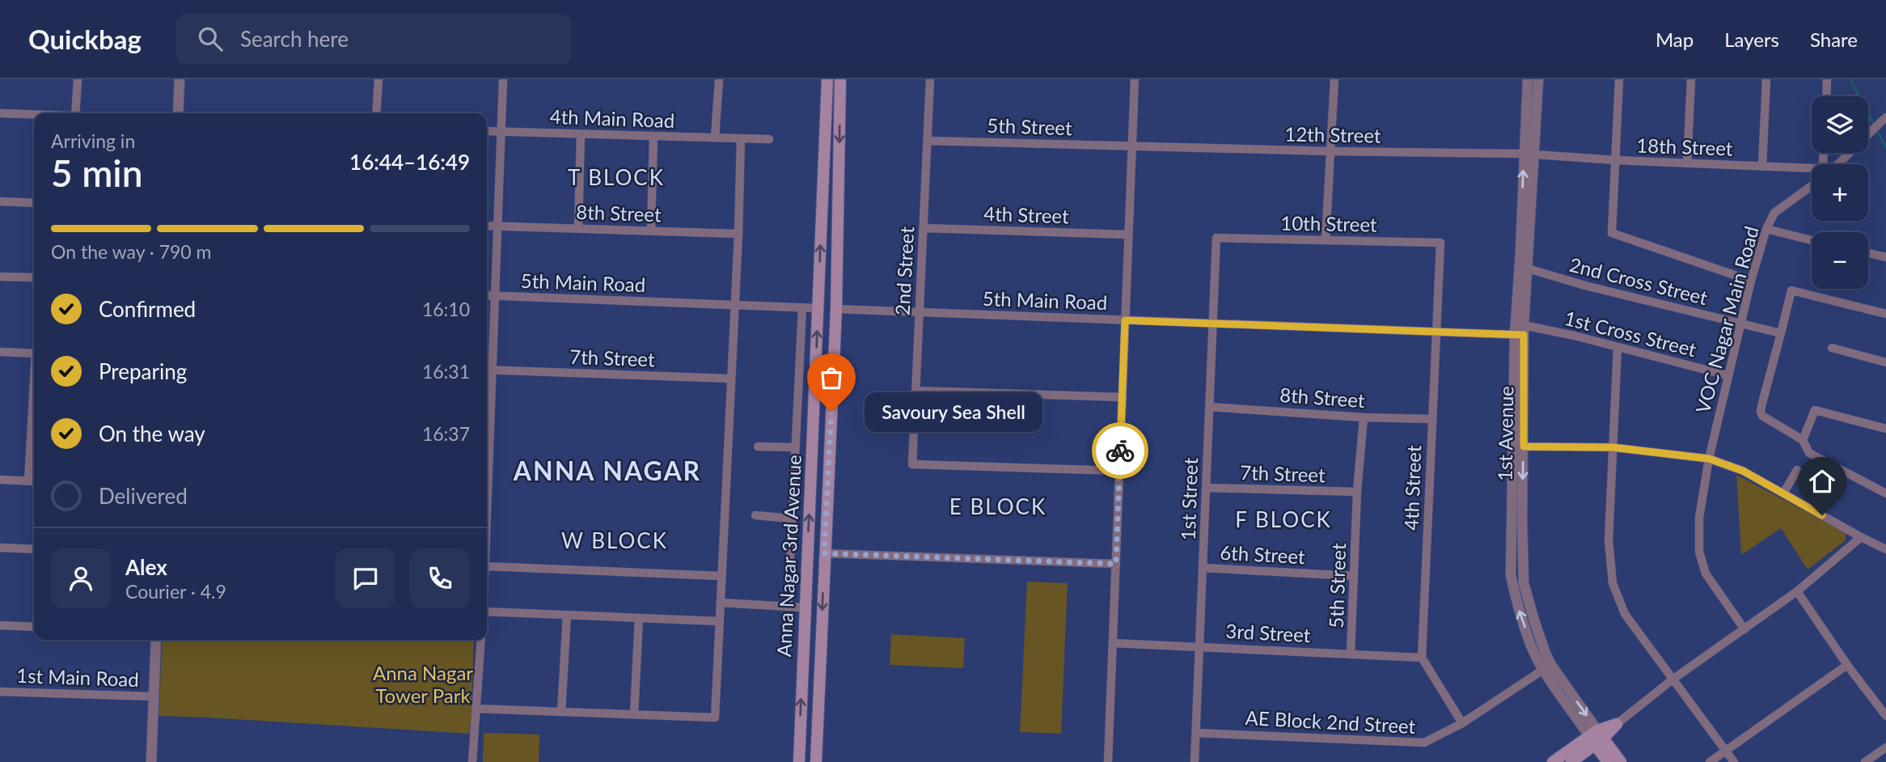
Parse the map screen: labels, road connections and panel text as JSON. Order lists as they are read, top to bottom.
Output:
{
  "streets": {
    "main road": ["1st Avenue", "Anna Nagar 3rd Avenue"],
    "street": [
      "4th Main Road",
      "5th Street",
      "12th Street",
      "18th Street",
      "8th Street",
      "4th Street",
      "10th Street",
      "2nd Street",
      "2nd Cross Street",
      "5th Main Road",
      "VOC Nagar Main Road",
      "1st Cross Street",
      "7th Street",
      "1st Street",
      "6th Street",
      "3rd Street",
      "1st Main Road",
      "AE Block 2nd Street"
    ]
  },
  "crossings": [
    ["5th Street", "12th Street"],
    ["5th Street", "8th Street"],
    ["5th Street", "2nd Street"],
    ["5th Street", "7th Street"],
    ["5th Street", "6th Street"],
    ["5th Street", "3rd Street"],
    ["12th Street", "18th Street"],
    ["12th Street", "1st Avenue"],
    ["18th Street", "1st Avenue"],
    ["8th Street", "4th Street"],
    ["8th Street", "1st Street"],
    ["4th Street", "10th Street"],
    ["4th Street", "2nd Street"],
    ["4th Street", "5th Main Road"],
    ["4th Street", "3rd Street"],
    ["10th Street", "1st Street"],
    ["2nd Street", "5th Main Road"],
    ["2nd Cross Street", "VOC Nagar Main Road"],
    ["2nd Cross Street", "1st Avenue"],
    ["5th Main Road", "1st Cross Street"],
    ["5th Main Road", "1st Avenue"],
    ["5th Main Road", "1st Street"],
    ["5th Main Road", "Anna Nagar 3rd Avenue"],
    ["VOC Nagar Main Road", "1st Cross Street"],
    ["1st Cross Street", "1st Avenue"],
    ["7th Street", "1st Street"],
    ["1st Avenue", "AE Block 2nd Street"],
    ["1st Street", "6th Street"],
    ["1st Street", "3rd Street"],
    ["1st Street", "AE Block 2nd Street"]
  ],
  "districts": [
    "T BLOCK",
    "ANNA NAGAR",
    "E BLOCK",
    "F BLOCK",
    "W BLOCK"
  ],
  "parks": ["Anna Nagar Tower Park"],
  "places": ["Savoury Sea Shell"],
  "page": {
    "header": "Quickbag",
    "search": "Search here",
    "nav": ["Map", "Layers", "Share"],
    "map_buttons": ["+", "−"],
    "heading": ["5 min", "Arriving in", "16:44–16:49"],
    "panel": ["Alex", "Courier · 4.9"],
    "bar": "On the way · 790 m",
    "list": [
      ["Confirmed", "16:10"],
      ["Preparing", "16:31"],
      ["On the way", "16:37"],
      "Delivered"
    ],
    "bubble": "Savoury Sea Shell"
  }
}
